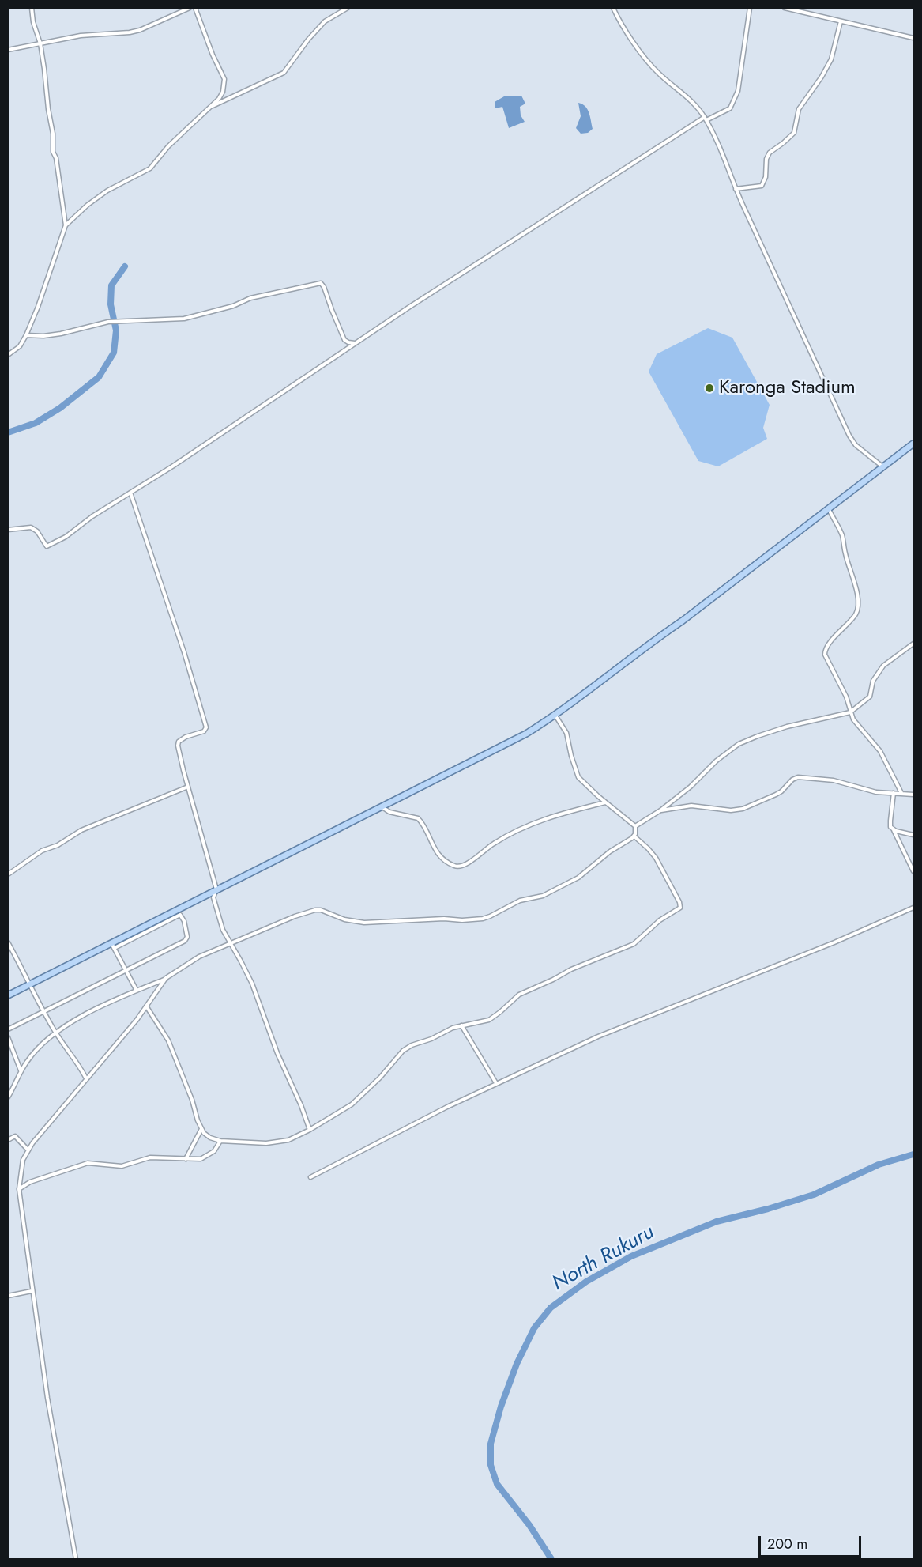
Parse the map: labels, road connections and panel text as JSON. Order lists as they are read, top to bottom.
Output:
{
  "water": ["North Rukuru"],
  "places": ["Karonga Stadium"],
  "scale_bar": "200 m"
}
